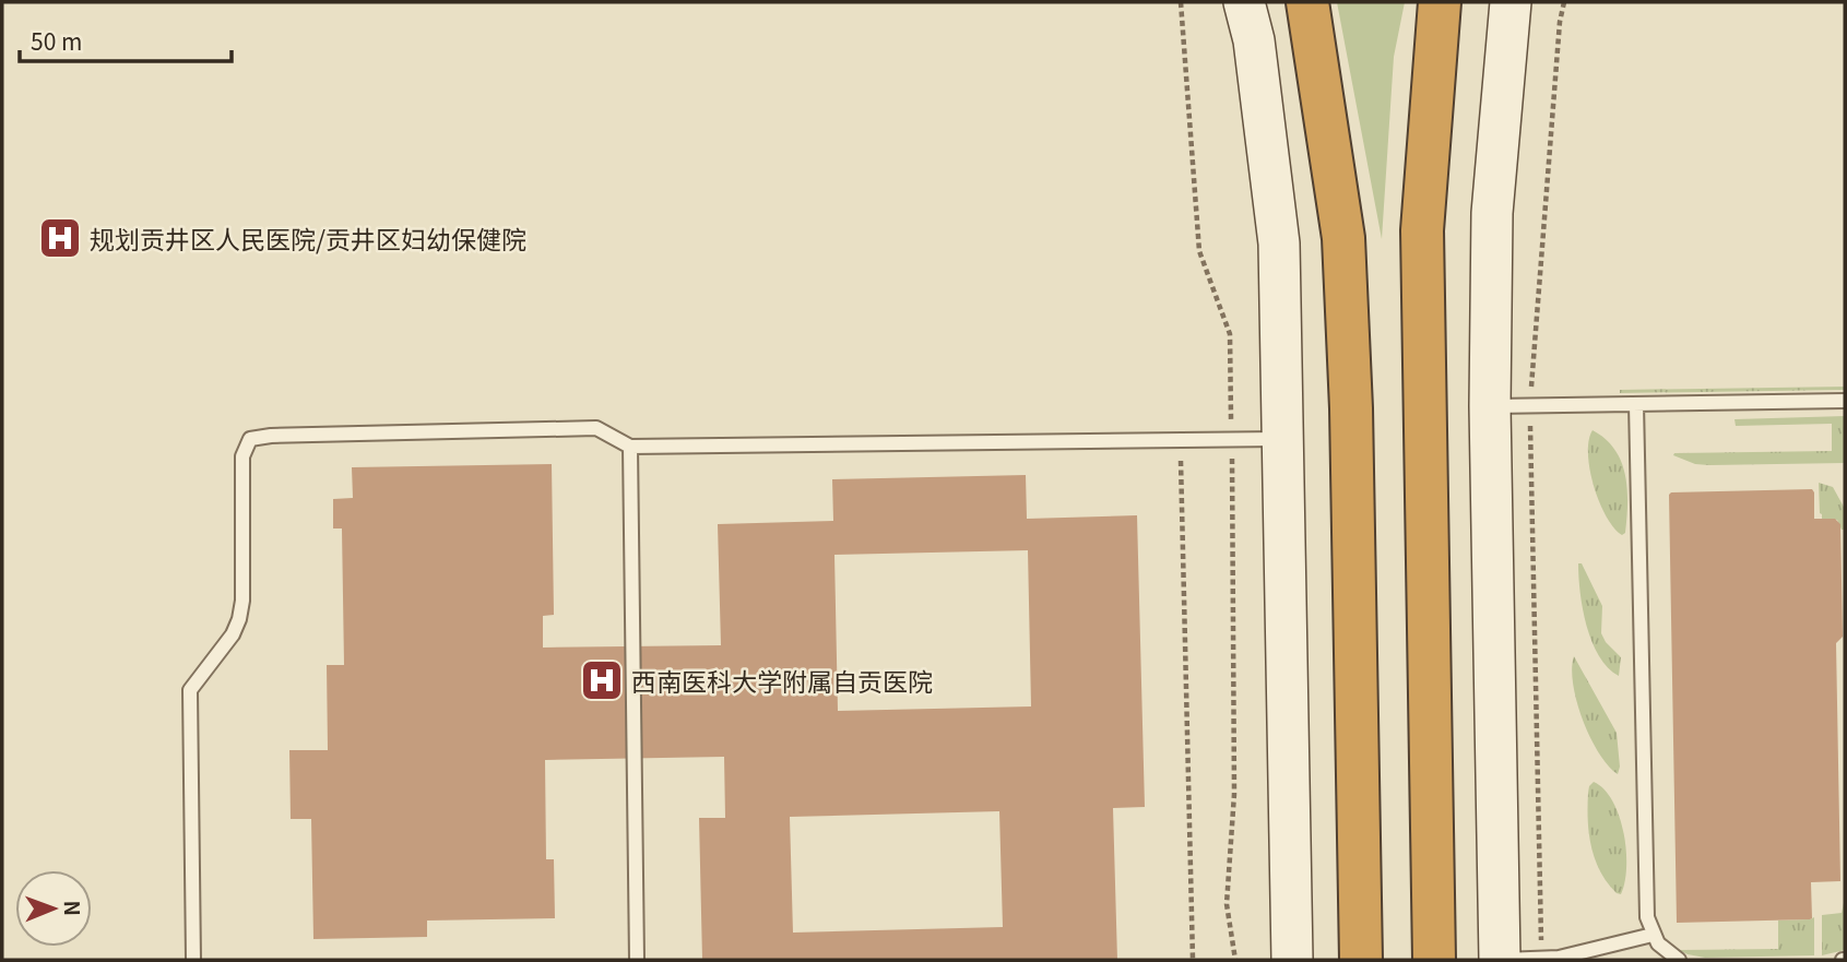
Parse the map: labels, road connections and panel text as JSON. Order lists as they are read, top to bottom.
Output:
{
  "places": {
    "hospital": ["规划贡井区人民医院/贡井区妇幼保健院", "西南医科大学附属自贡医院"]
  },
  "scale_bar": "50 m",
  "north": "right"
}
